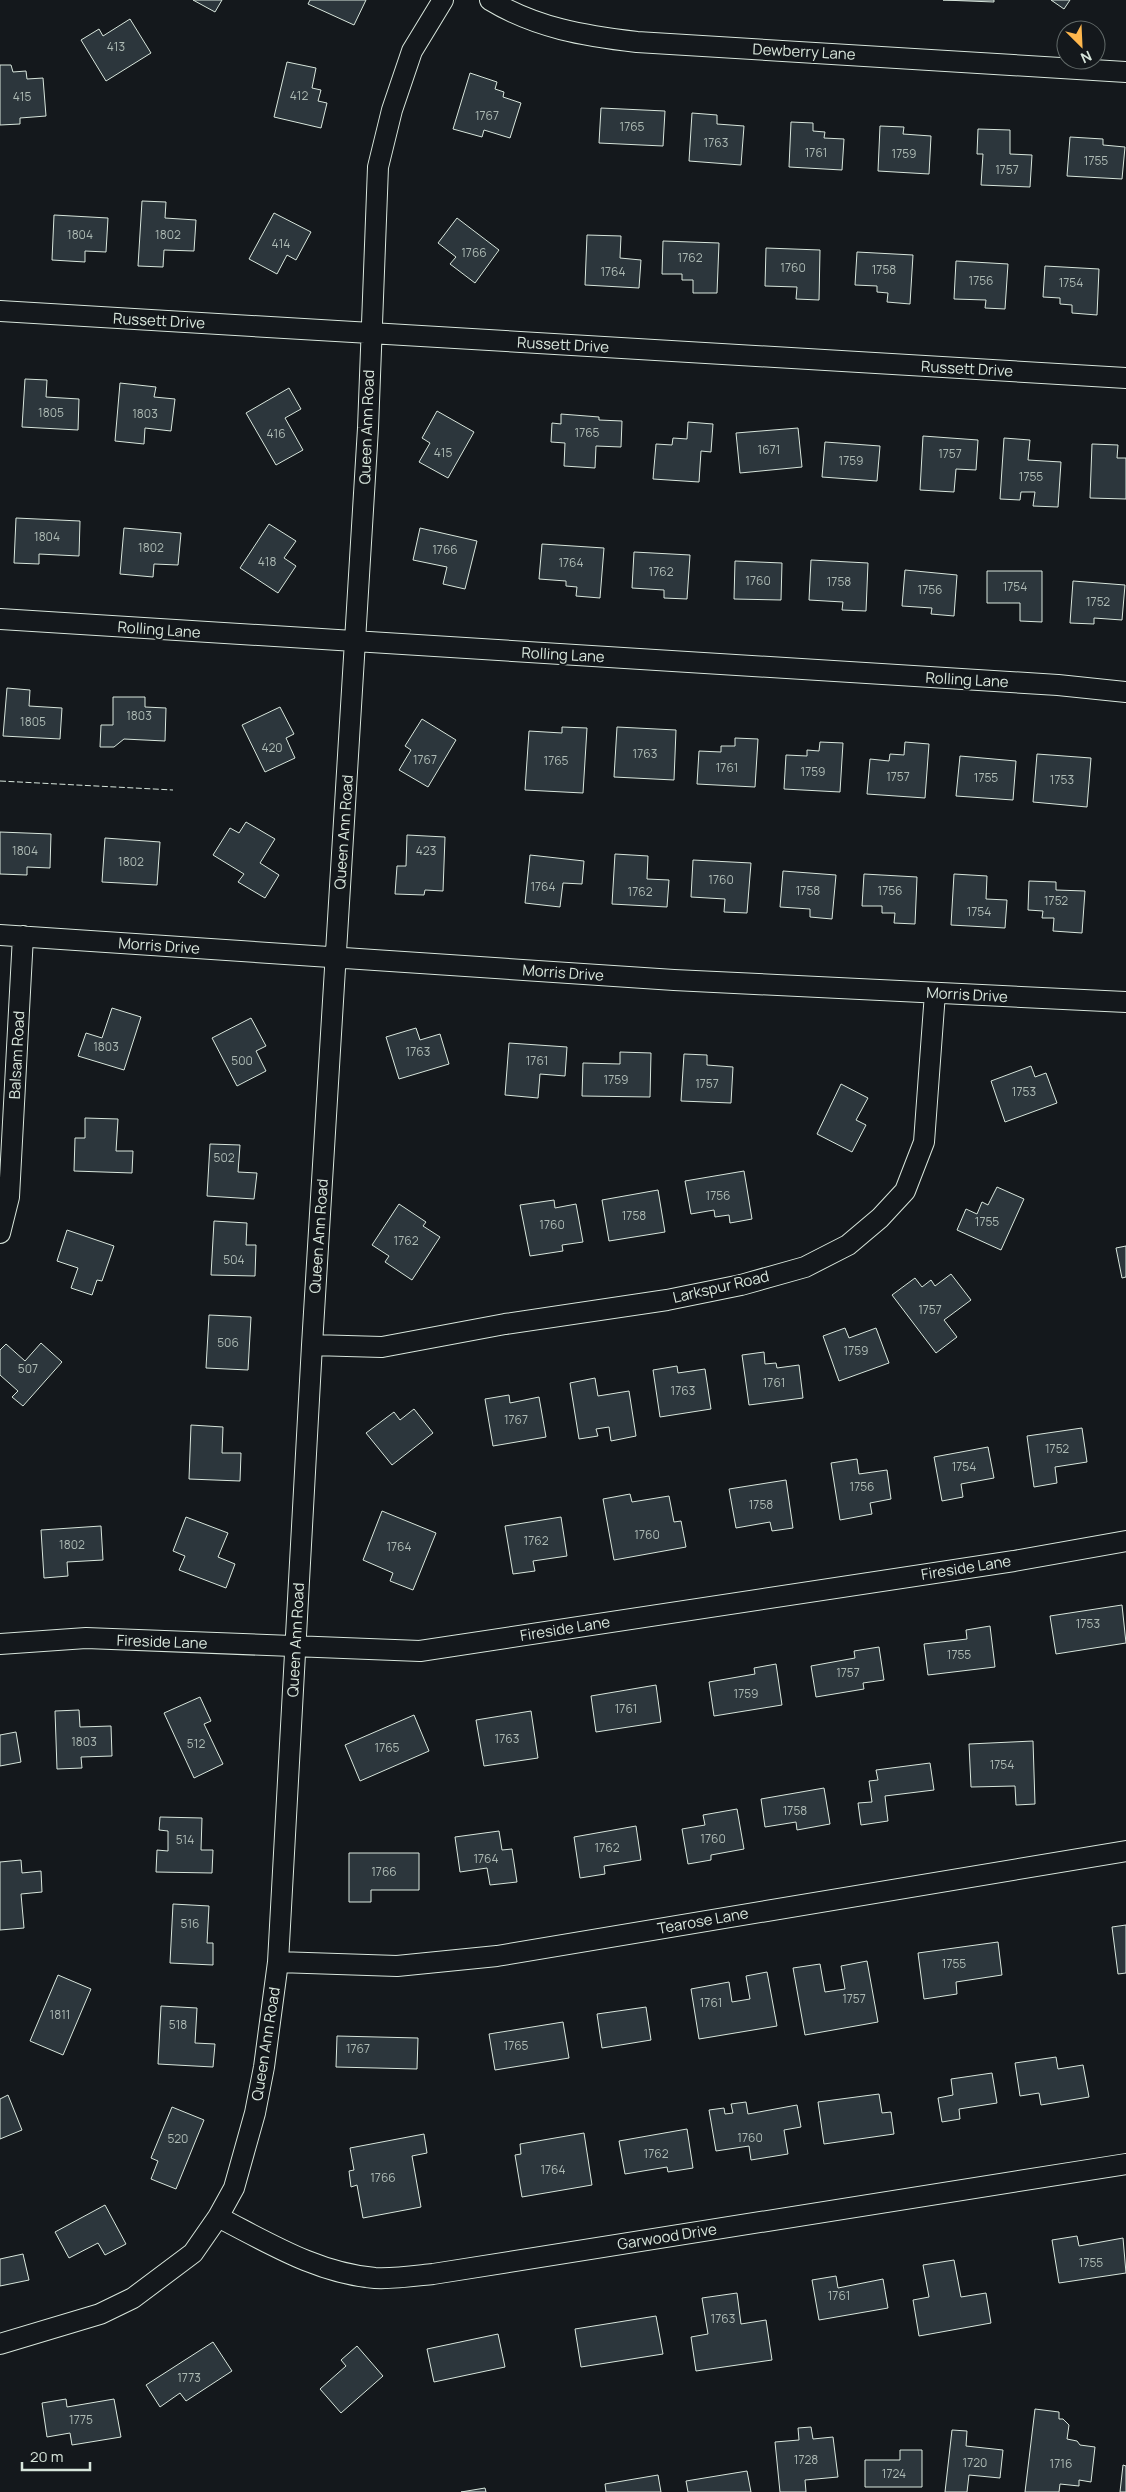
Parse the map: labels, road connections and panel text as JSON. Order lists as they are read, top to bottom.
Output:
{
  "streets": {
    "street": [
      "Dewberry Lane",
      "Russett Drive",
      "Queen Ann Road",
      "Rolling Lane",
      "Morris Drive",
      "Balsam Road",
      "Larkspur Road",
      "Fireside Lane",
      "Tearose Lane",
      "Garwood Drive"
    ]
  },
  "crossings": [
    ["Russett Drive", "Queen Ann Road"],
    ["Queen Ann Road", "Rolling Lane"],
    ["Queen Ann Road", "Morris Drive"],
    ["Queen Ann Road", "Larkspur Road"],
    ["Queen Ann Road", "Fireside Lane"],
    ["Queen Ann Road", "Tearose Lane"],
    ["Queen Ann Road", "Garwood Drive"],
    ["Morris Drive", "Balsam Road"],
    ["Morris Drive", "Larkspur Road"]
  ],
  "house_numbers": [
    "413",
    "412",
    "415",
    "1767",
    "1765",
    "1763",
    "1761",
    "1759",
    "1755",
    "1757",
    "1804",
    "1802",
    "414",
    "1766",
    "1762",
    "1760",
    "1758",
    "1764",
    "1756",
    "1754",
    "1805",
    "1803",
    "1765",
    "416",
    "1671",
    "415",
    "1757",
    "1759",
    "1755",
    "1804",
    "1802",
    "1766",
    "418",
    "1764",
    "1762",
    "1760",
    "1758",
    "1754",
    "1756",
    "1752",
    "1803",
    "1805",
    "420",
    "1763",
    "1767",
    "1765",
    "1761",
    "1759",
    "1757",
    "1755",
    "1753",
    "1804",
    "423",
    "1802",
    "1760",
    "1764",
    "1758",
    "1756",
    "1762",
    "1752",
    "1754",
    "1803",
    "1763",
    "500",
    "1761",
    "1759",
    "1757",
    "1753",
    "502",
    "1756",
    "1758",
    "1755",
    "1760",
    "1762",
    "504",
    "1757",
    "506",
    "1759",
    "507",
    "1761",
    "1763",
    "1767",
    "1752",
    "1754",
    "1756",
    "1758",
    "1760",
    "1762",
    "1802",
    "1764",
    "1753",
    "1755",
    "1757",
    "1759",
    "1761",
    "1763",
    "1803",
    "512",
    "1765",
    "1754",
    "1758",
    "1760",
    "514",
    "1762",
    "1764",
    "1766",
    "516",
    "1755",
    "1757",
    "1761",
    "1811",
    "518",
    "1765",
    "1767",
    "1760",
    "520",
    "1762",
    "1764",
    "1766",
    "1755",
    "1761",
    "1763",
    "1773",
    "1775",
    "1728",
    "1720",
    "1716",
    "1724"
  ],
  "scale_bar": "20 m",
  "north": "bottom right"
}
